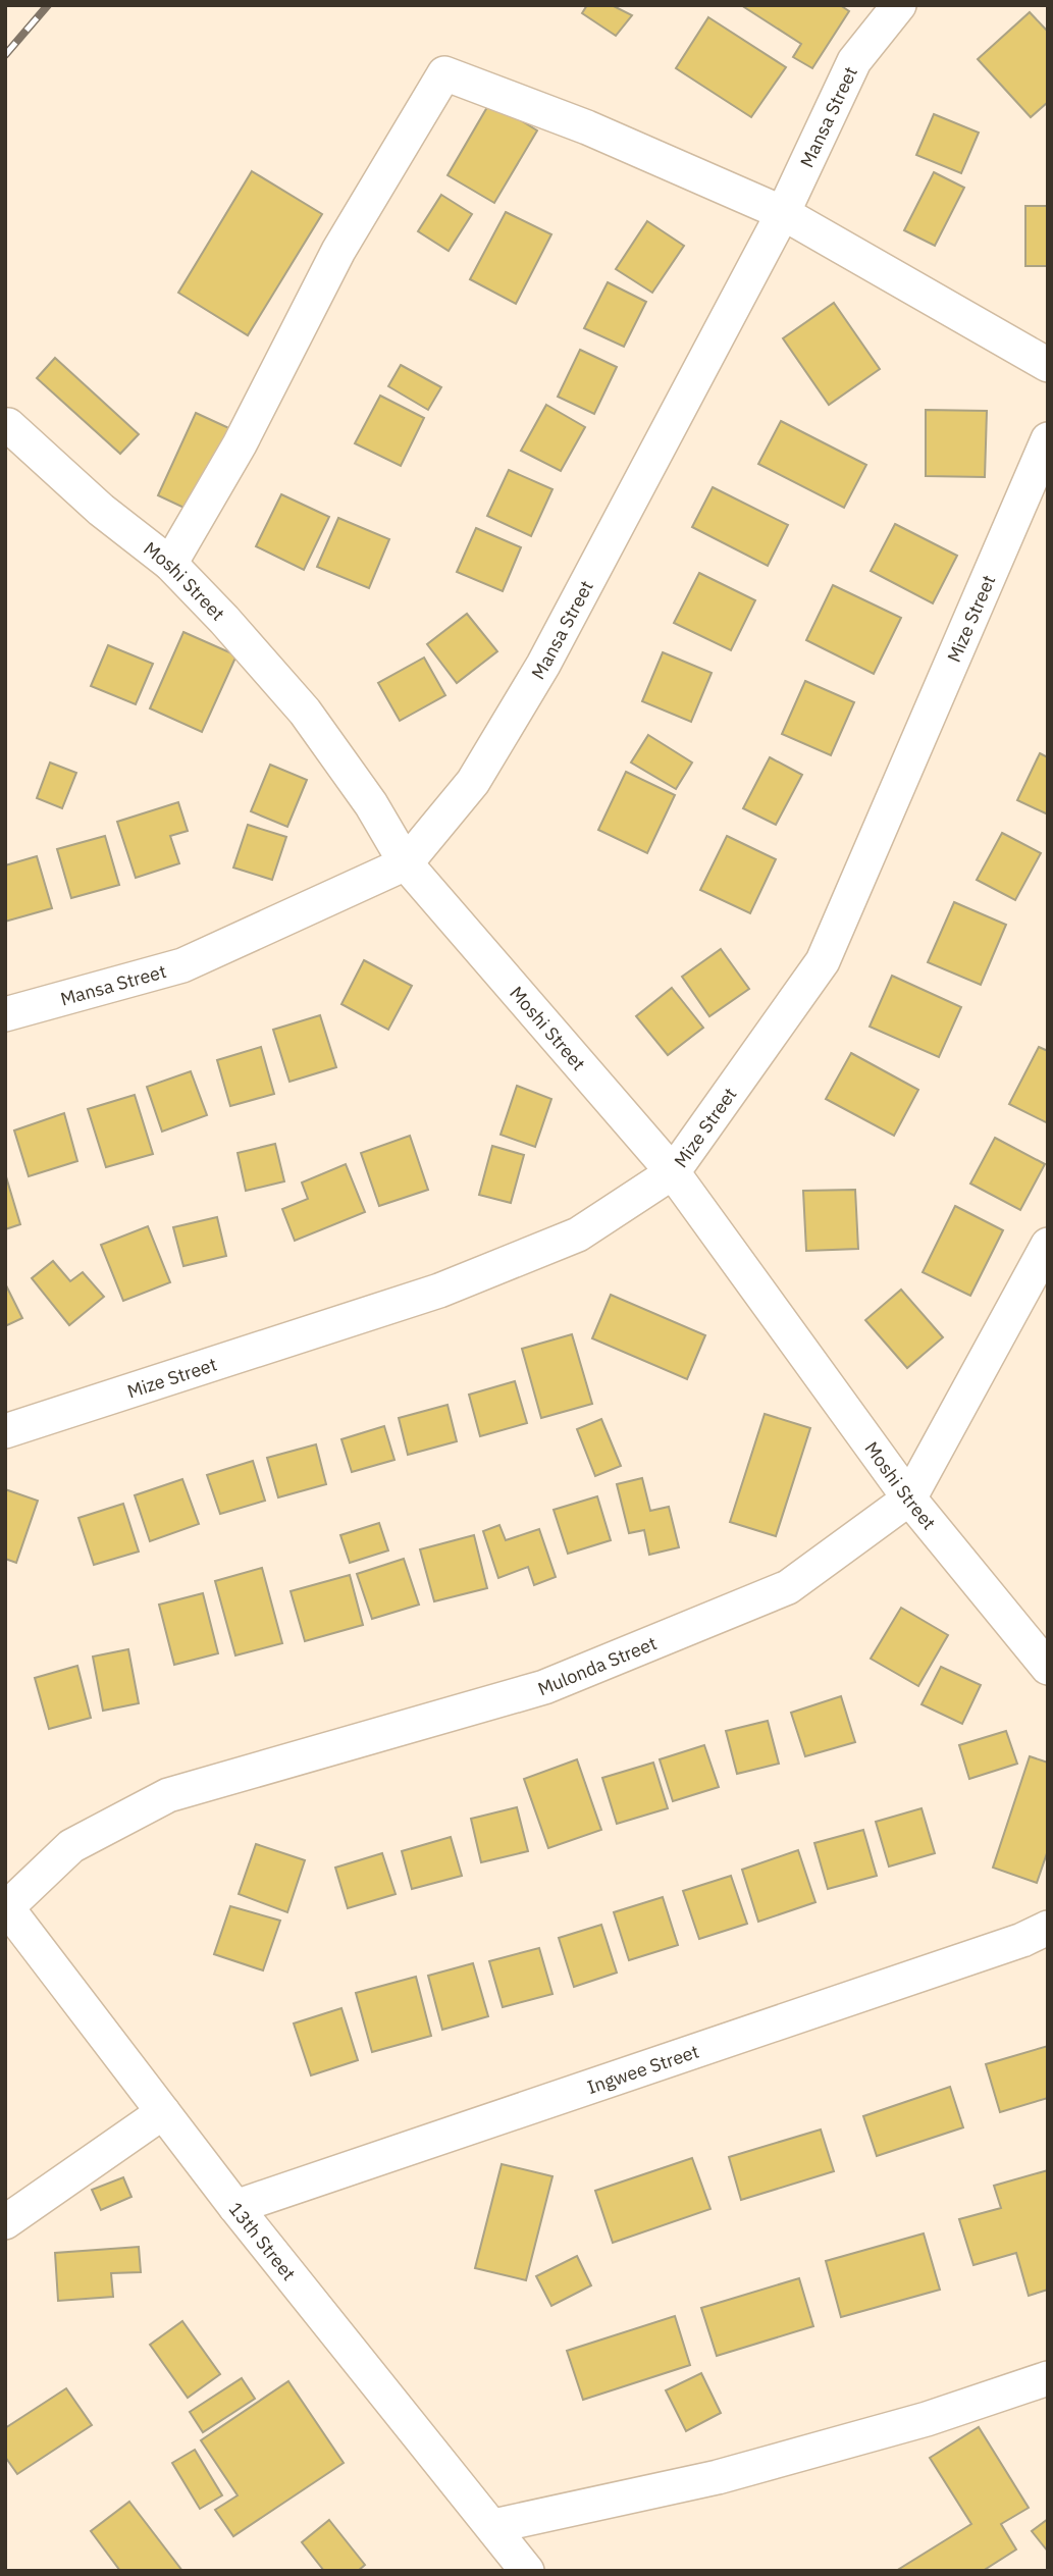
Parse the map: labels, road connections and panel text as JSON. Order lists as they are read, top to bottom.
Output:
{
  "streets": {
    "street": [
      "Mansa Street",
      "Moshi Street",
      "Mize Street",
      "Mulonda Street",
      "Ingwee Street",
      "13th Street"
    ]
  },
  "crossings": [
    ["Mansa Street", "Moshi Street"],
    ["Moshi Street", "Mize Street"],
    ["Moshi Street", "Mulonda Street"],
    ["Mulonda Street", "13th Street"],
    ["Ingwee Street", "13th Street"]
  ]
}
